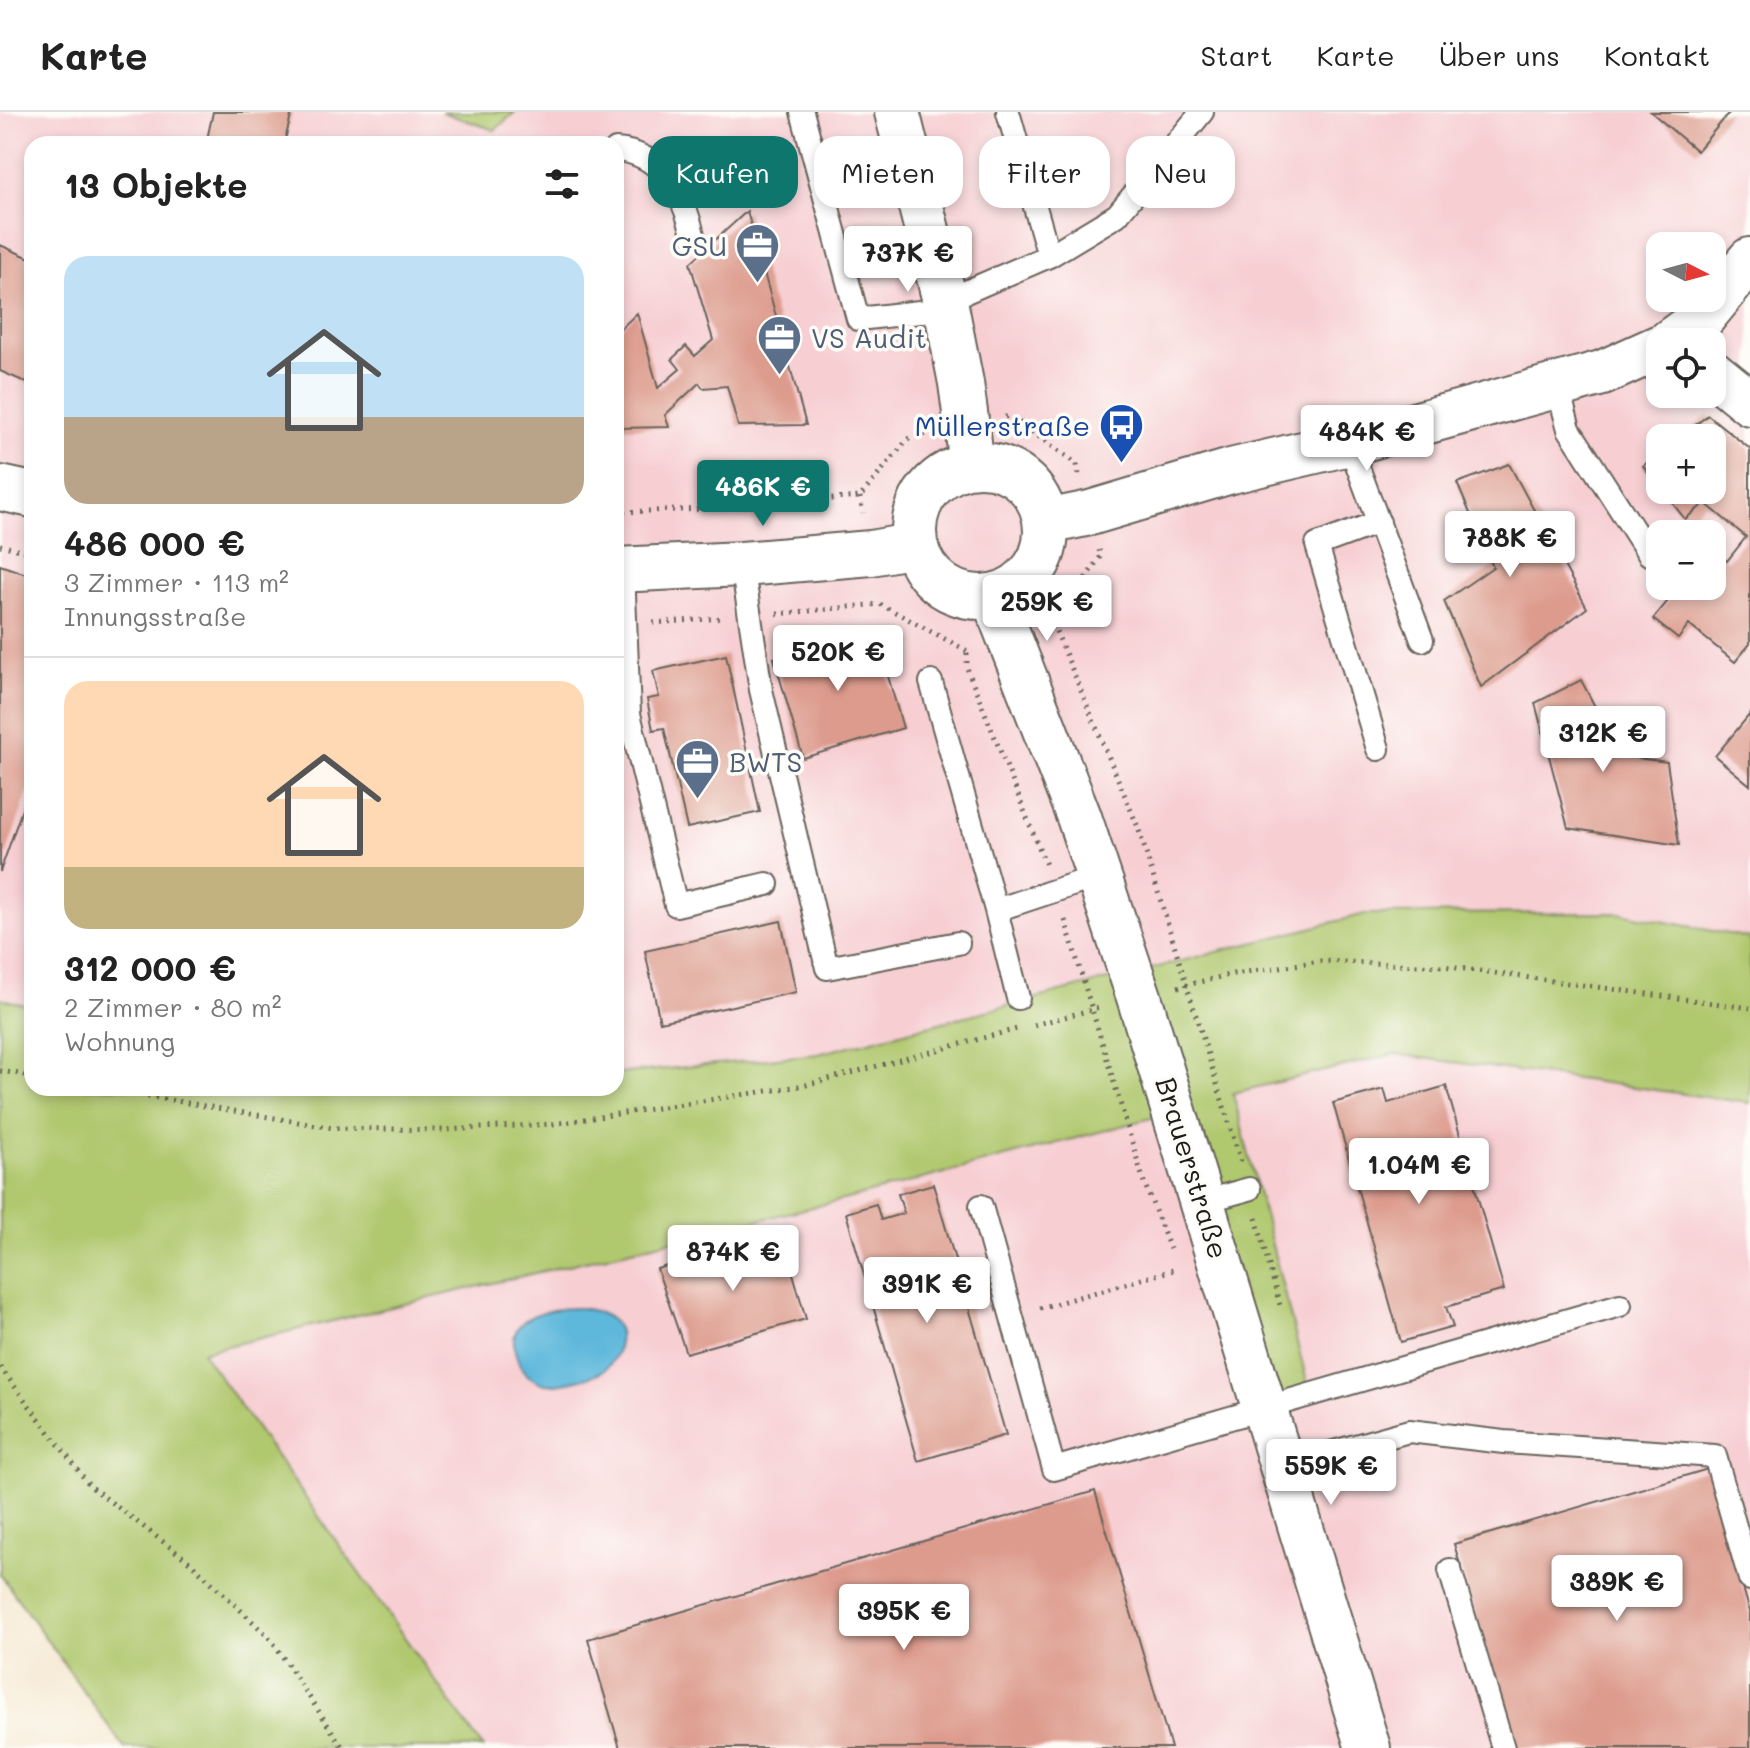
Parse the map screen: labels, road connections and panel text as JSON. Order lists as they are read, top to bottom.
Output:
{
  "streets": {
    "street": ["Brauerstraße"]
  },
  "places": {
    "office": ["GSU", "VS Audit", "BWTS"],
    "bus stop": ["Müllerstraße"]
  },
  "north": "right",
  "page": {
    "header": "Karte",
    "nav": [
      "Start",
      "Karte",
      "Über uns",
      "Kontakt"
    ],
    "chip": [
      "Kaufen",
      "Mieten",
      "Filter",
      "Neu"
    ],
    "heading": "13 Objekte",
    "price": [
      "737K €",
      "484K €",
      "486K €",
      "788K €",
      "259K €",
      "520K €",
      "312K €",
      "1.04M €",
      "874K €",
      "391K €",
      "559K €",
      "389K €",
      "395K €"
    ],
    "map_buttons": ["+", "−"],
    "list": [
      {
        "name": "486 000 €",
        "note": "3 Zimmer · 113 m² · Innungsstraße"
      },
      {
        "name": "312 000 €",
        "note": "2 Zimmer · 80 m² · Wohnung"
      }
    ]
  }
}
